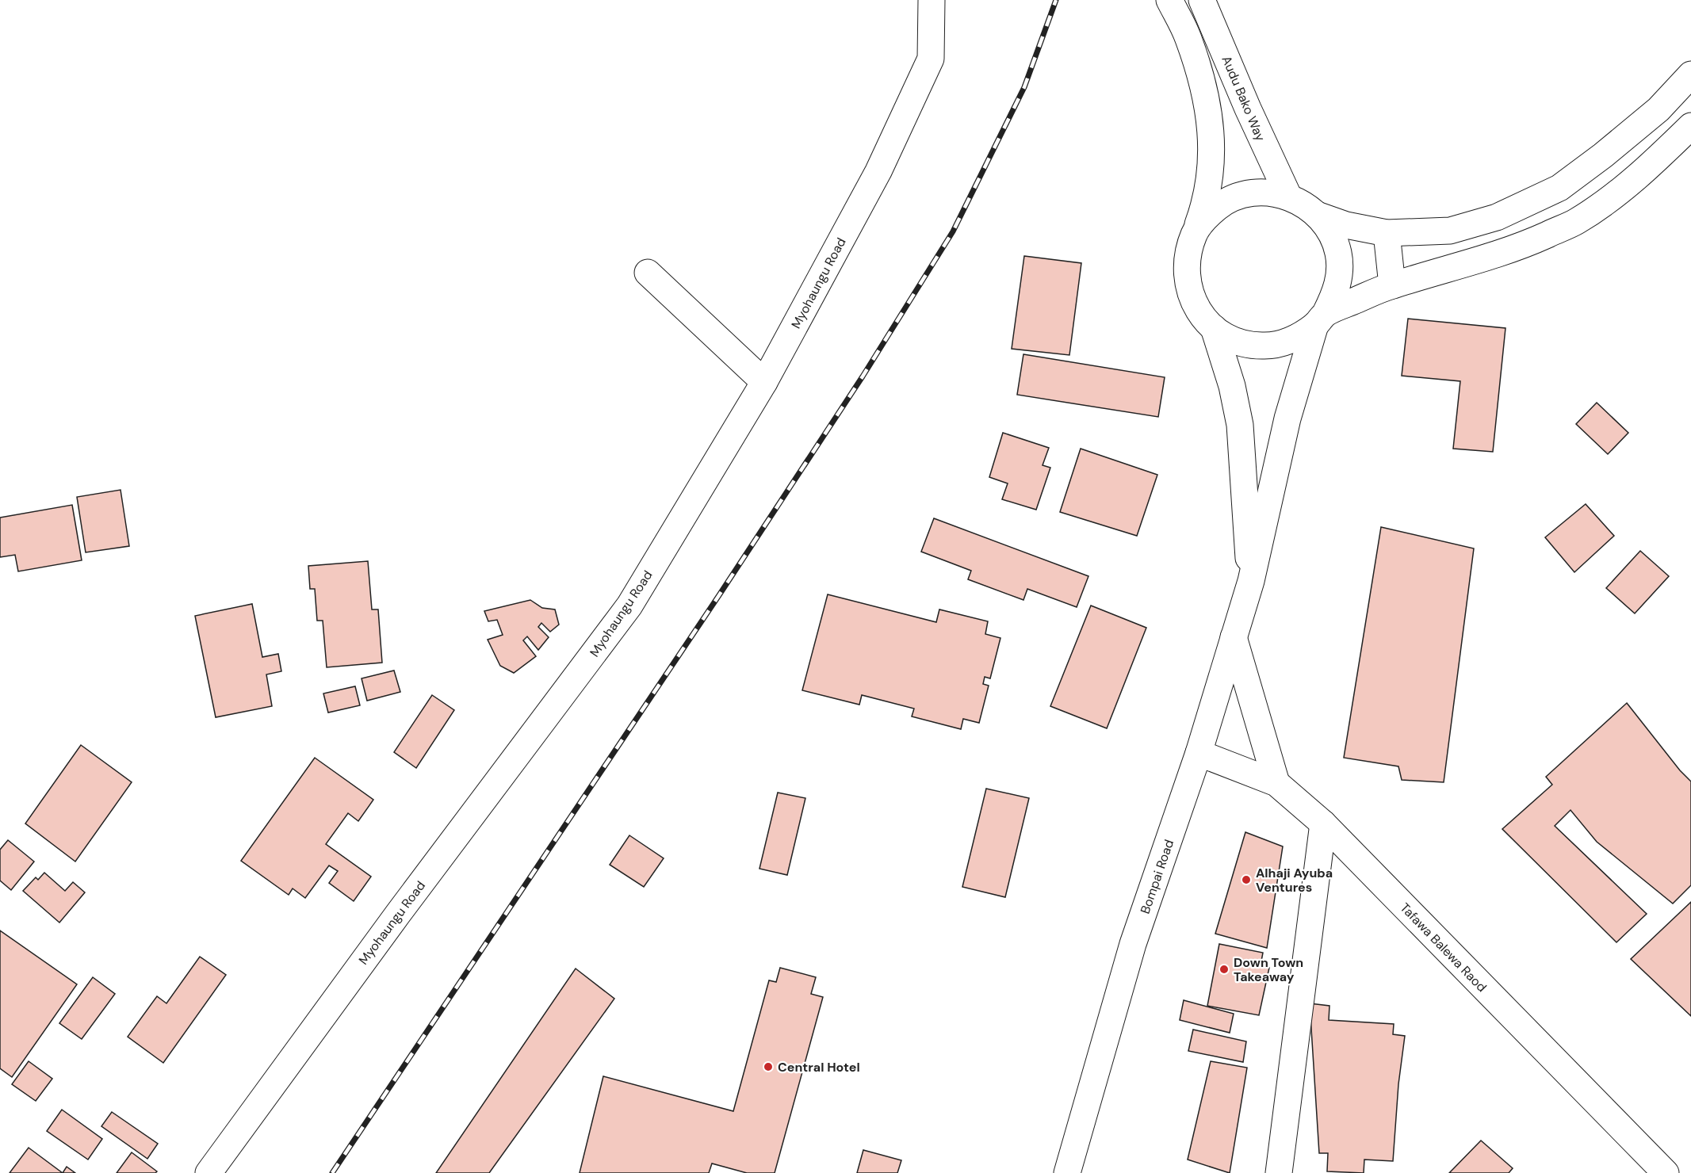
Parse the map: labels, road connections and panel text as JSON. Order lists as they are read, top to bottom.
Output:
{
  "streets": {
    "main road": [
      "Audu Bako Way",
      "Myohaungu Road",
      "Bompai Road",
      "Tafawa Balewa Raod"
    ]
  },
  "crossings": [
    ["Audu Bako Way", "Bompai Road"],
    ["Bompai Road", "Tafawa Balewa Raod"]
  ],
  "places": ["Alhaji Ayuba Ventures", "Down Town Takeaway", "Central Hotel"]
}
